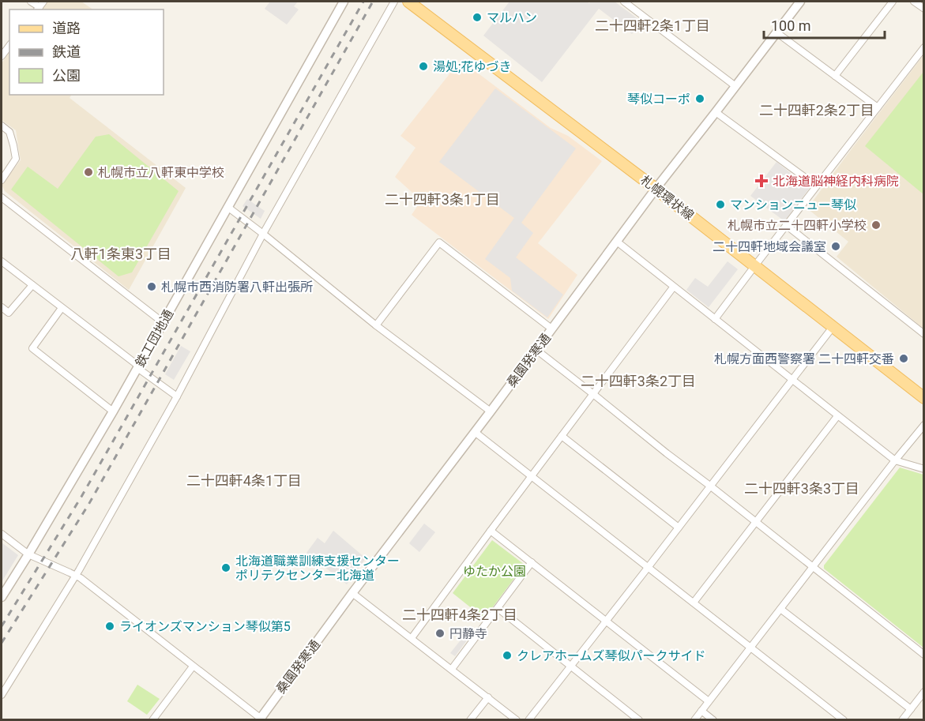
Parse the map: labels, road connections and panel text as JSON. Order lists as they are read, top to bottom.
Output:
{
  "streets": {
    "main road": ["札幌環状線"],
    "street": ["鉄工団地通", "桑園発寒通"]
  },
  "crossings": [
    ["札幌環状線", "桑園発寒通"]
  ],
  "districts": [
    "二十四軒2条1丁目",
    "二十四軒2条2丁目",
    "二十四軒3条1丁目",
    "八軒1条東3丁目",
    "二十四軒3条2丁目",
    "二十四軒4条1丁目",
    "二十四軒3条3丁目",
    "二十四軒4条2丁目"
  ],
  "parks": ["ゆたか公園"],
  "places": {
    "other": [
      "マルハン",
      "湯処;花ゆづき",
      "琴似コーポ",
      "札幌市立八軒東中学校",
      "マンションニュー琴似",
      "札幌市立二十四軒小学校",
      "二十四軒地域会議室",
      "札幌市西消防署八軒出張所",
      "札幌方面西警察署 二十四軒交番",
      "北海道職業訓練支援センター ポリテクセンター北海道",
      "ライオンズマンション琴似第5",
      "円静寺",
      "クレアホームズ琴似パークサイド"
    ],
    "health": ["北海道脳神経内科病院"]
  },
  "legend": ["道路", "鉄道", "公園"],
  "scale_bar": "100 m"
}
